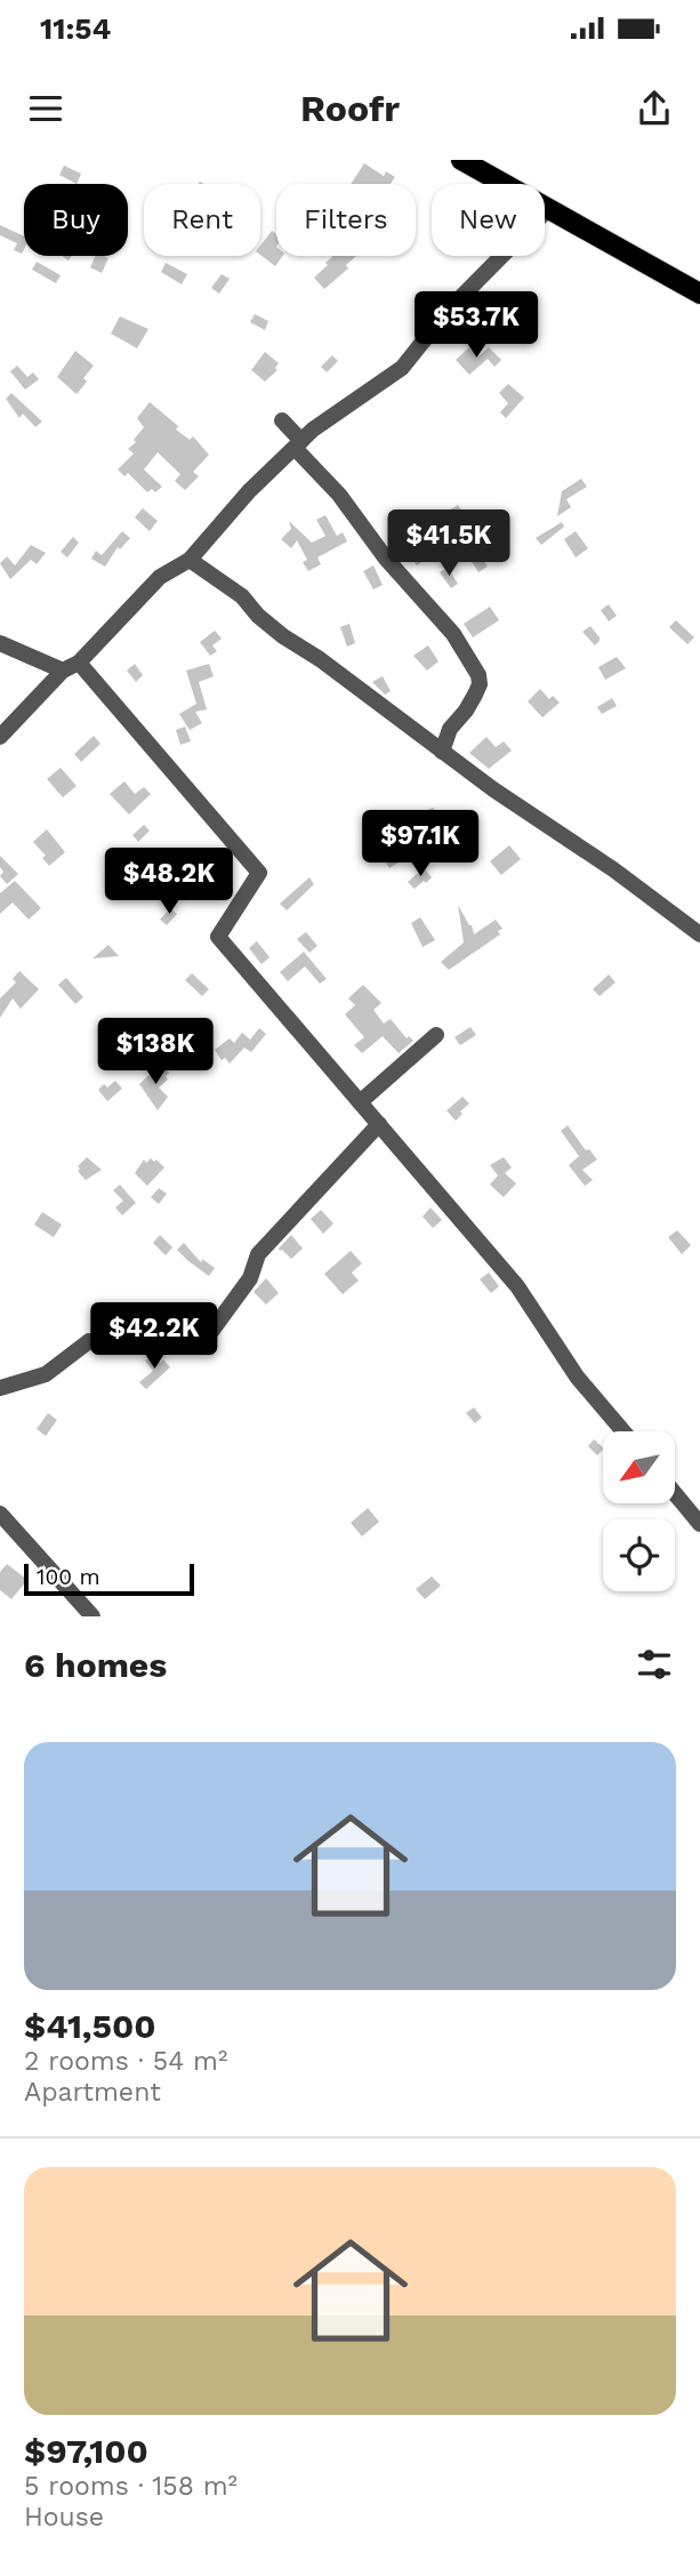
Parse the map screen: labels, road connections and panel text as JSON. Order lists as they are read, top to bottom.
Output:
{
  "scale_bar": "100 m",
  "north": "bottom left",
  "page": {
    "status": "11:54",
    "header": "Roofr",
    "chip": [
      "Buy",
      "Rent",
      "Filters",
      "New"
    ],
    "price": [
      "$53.7K",
      "$41.5K",
      "$97.1K",
      "$48.2K",
      "$138K",
      "$42.2K"
    ],
    "scale": "100 m",
    "heading": "6 homes",
    "list": [
      {
        "name": "$41,500",
        "note": "2 rooms · 54 m² · Apartment"
      },
      {
        "name": "$97,100",
        "note": "5 rooms · 158 m² · House"
      }
    ]
  }
}
